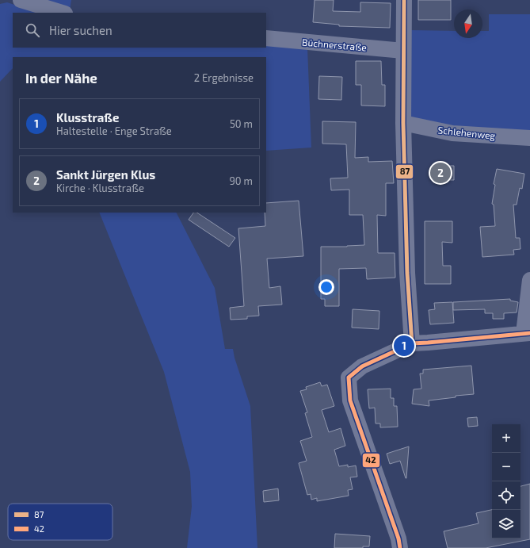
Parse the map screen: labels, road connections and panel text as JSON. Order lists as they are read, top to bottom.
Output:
{
  "streets": {
    "street": ["Büchnerstraße", "Schlehenweg"]
  },
  "lines": ["transit line 87", "transit line 42"],
  "legend": ["87", "42"],
  "north": "bottom",
  "page": {
    "search": "Hier suchen",
    "heading": ["In der Nähe", "2 Ergebnisse"],
    "list": [
      {
        "mark": "1",
        "name": "Klusstraße",
        "note": "Haltestelle · Enge Straße",
        "value": "50 m"
      },
      {
        "mark": "2",
        "name": "Sankt Jürgen Klus",
        "note": "Kirche · Klusstraße",
        "value": "90 m"
      }
    ],
    "pins": ["2", "1"],
    "map_buttons": ["+", "−"]
  }
}
